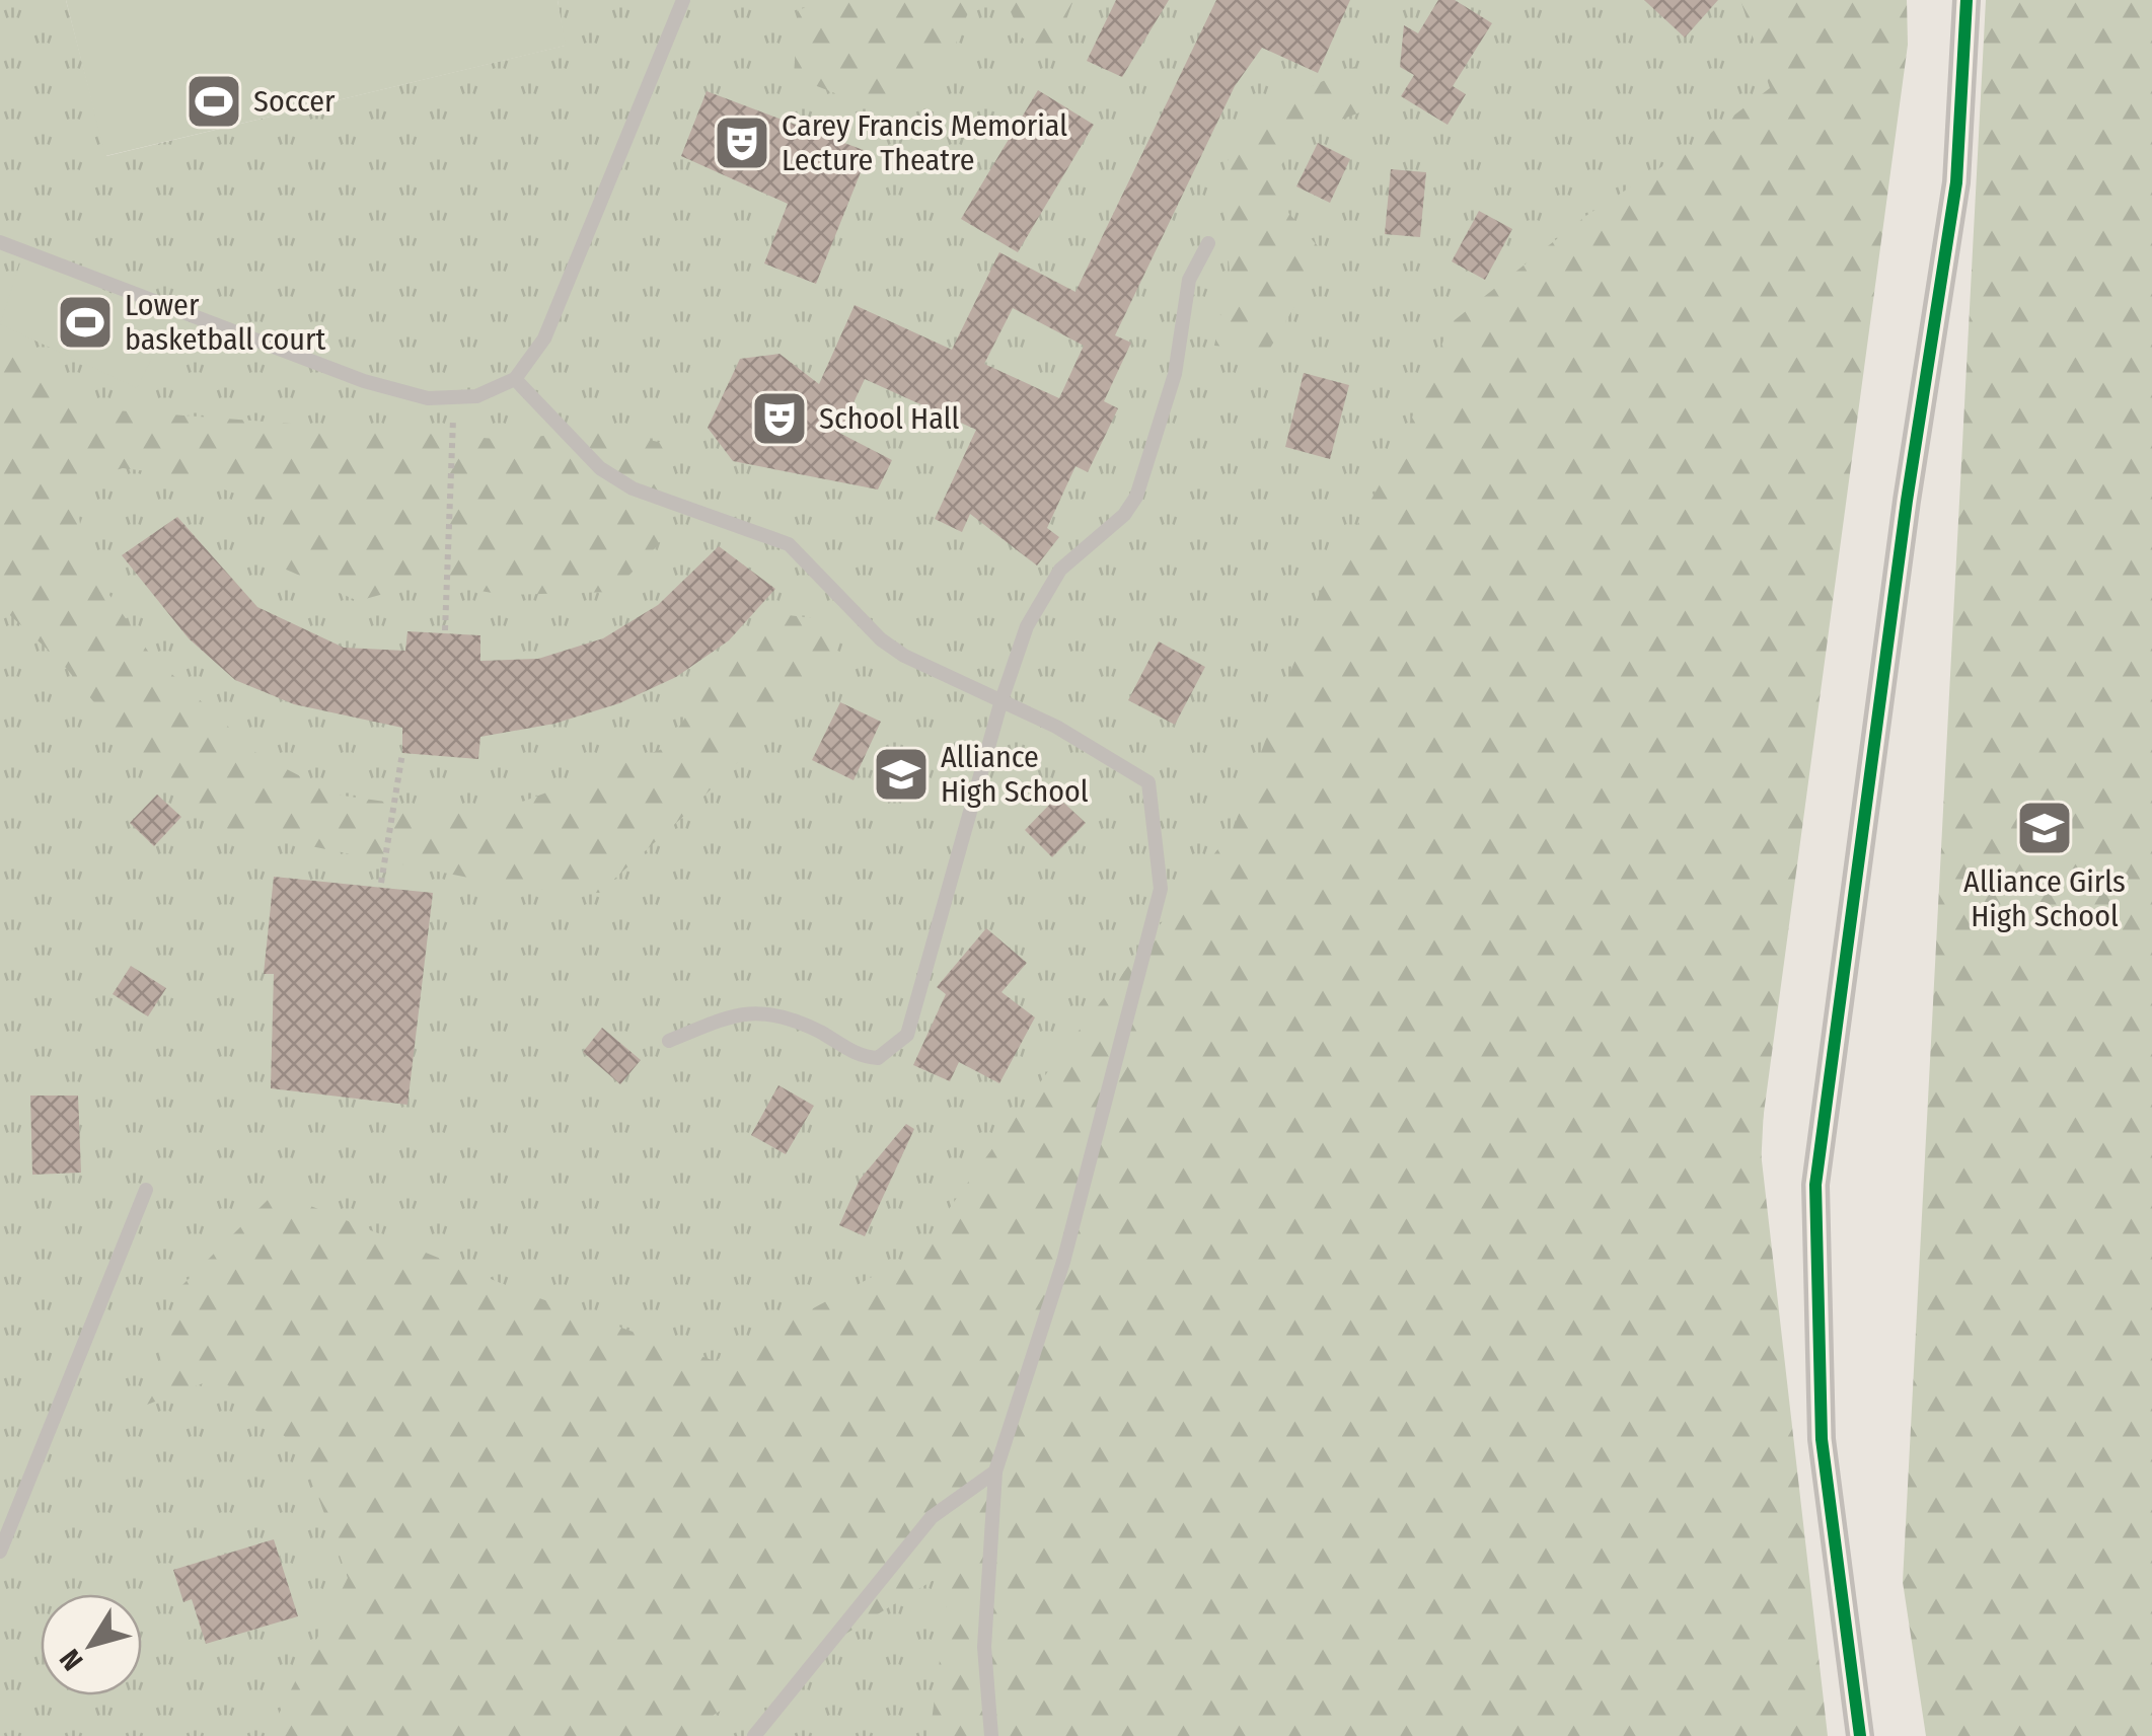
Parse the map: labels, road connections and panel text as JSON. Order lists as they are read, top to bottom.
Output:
{
  "places": {
    "sports": ["Soccer", "Lower basketball court"],
    "theatre": ["Carey Francis Memorial Lecture Theatre", "School Hall"],
    "school or university": ["Alliance High School", "Alliance Girls High School"]
  },
  "north": "bottom left"
}
